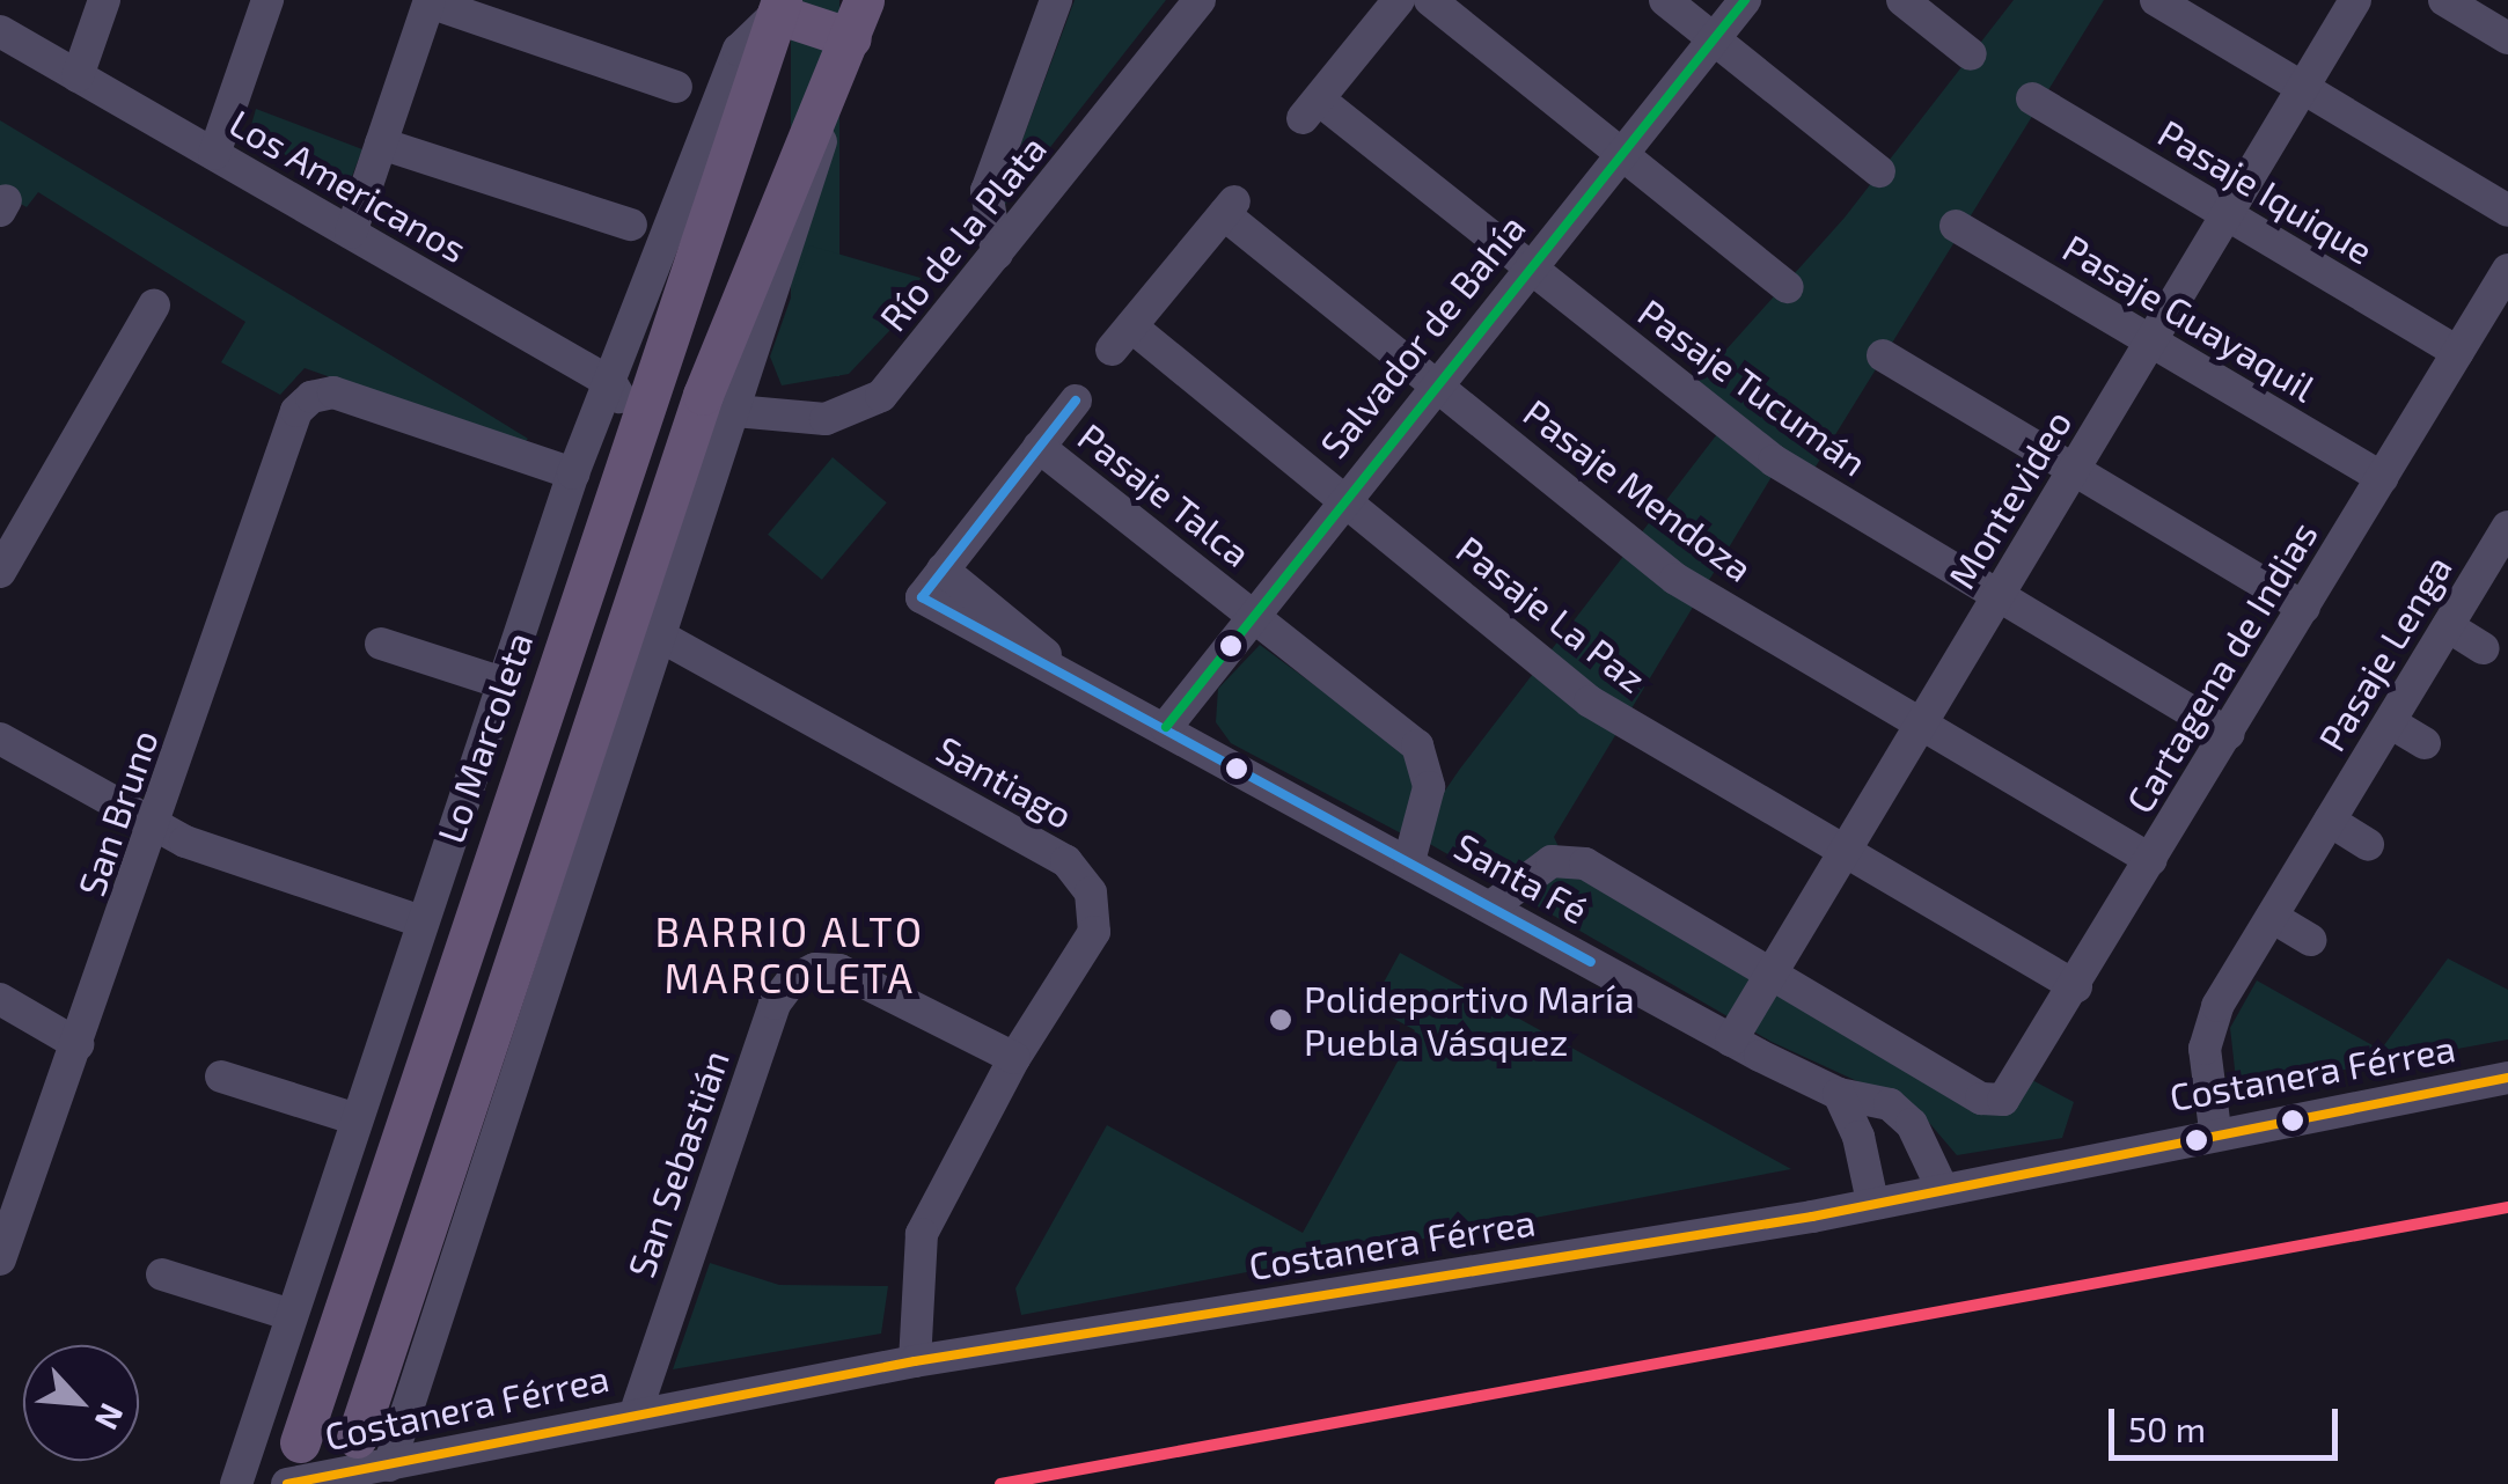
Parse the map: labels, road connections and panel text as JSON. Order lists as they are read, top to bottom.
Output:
{
  "streets": {
    "main road": ["Lo Marcoleta"],
    "street": [
      "Los Americanos",
      "Pasaje Iquique",
      "Río de la Plata",
      "Pasaje Guayaquil",
      "Salvador de Bahía",
      "Pasaje Tucumán",
      "Pasaje Mendoza",
      "Pasaje Talca",
      "Montevideo",
      "Pasaje La Paz",
      "Pasaje Lenga",
      "Cartagena de Indias",
      "Santiago",
      "San Bruno",
      "Santa Fé",
      "Costanera Férrea",
      "San Sebastián"
    ]
  },
  "crossings": [
    ["Los Americanos", "Lo Marcoleta"],
    ["Pasaje Iquique", "Montevideo"],
    ["Pasaje Iquique", "Cartagena de Indias"],
    ["Pasaje Guayaquil", "Montevideo"],
    ["Pasaje Guayaquil", "Cartagena de Indias"],
    ["Salvador de Bahía", "Pasaje Tucumán"],
    ["Salvador de Bahía", "Pasaje Mendoza"],
    ["Salvador de Bahía", "Pasaje Talca"],
    ["Salvador de Bahía", "Pasaje La Paz"],
    ["Salvador de Bahía", "Santa Fé"],
    ["Pasaje Tucumán", "Montevideo"],
    ["Pasaje Tucumán", "Cartagena de Indias"],
    ["Pasaje Mendoza", "Montevideo"],
    ["Pasaje Mendoza", "Pasaje La Paz"],
    ["Pasaje Mendoza", "Cartagena de Indias"],
    ["Pasaje Talca", "Santa Fé"],
    ["Montevideo", "Pasaje La Paz"],
    ["Montevideo", "Cartagena de Indias"],
    ["Montevideo", "Santa Fé"],
    ["Pasaje La Paz", "Cartagena de Indias"],
    ["Pasaje Lenga", "Costanera Férrea"],
    ["Lo Marcoleta", "San Bruno"],
    ["Santiago", "Costanera Férrea"],
    ["Santiago", "San Sebastián"],
    ["Santa Fé", "Costanera Férrea"],
    ["Costanera Férrea", "San Sebastián"]
  ],
  "districts": ["BARRIO ALTO MARCOLETA"],
  "places": ["Polideportivo María Puebla Vásquez"],
  "scale_bar": "50 m",
  "north": "bottom right"
}
